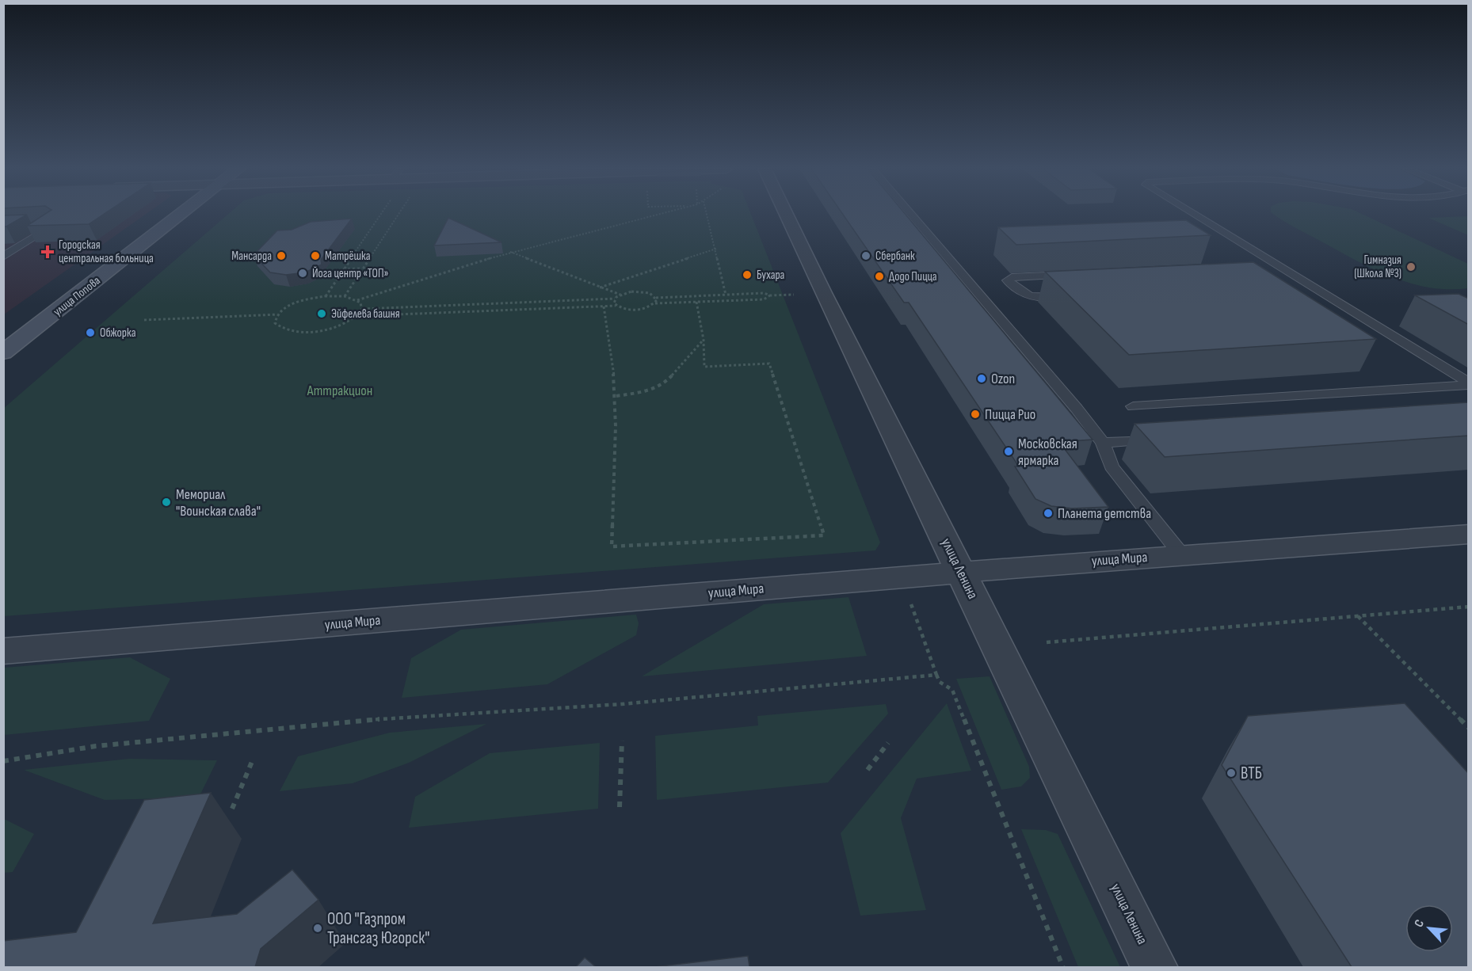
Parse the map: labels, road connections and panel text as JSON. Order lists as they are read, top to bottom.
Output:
{
  "streets": {
    "street": ["улица Попова", "улица Мира", "улица Ленина"]
  },
  "crossings": [
    ["улица Мира", "улица Ленина"]
  ],
  "parks": ["Аттракцион"],
  "places": {
    "health": ["Городская центральная больница"],
    "other": [
      "Мансарда",
      "Матрёшка",
      "Сбербанк",
      "Гимназия (Школа №3)",
      "Йога центр «ТОП»",
      "Бухара",
      "Додо Пицца",
      "Эйфелева башня",
      "Обжорка",
      "Ozon",
      "Пицца Рио",
      "Московская ярмарка",
      "Мемориал \"Воинская слава\"",
      "Планета детства",
      "ВТБ",
      "ООО \"Газпром Трансгаз Югорск\""
    ]
  },
  "north": "top left"
}
